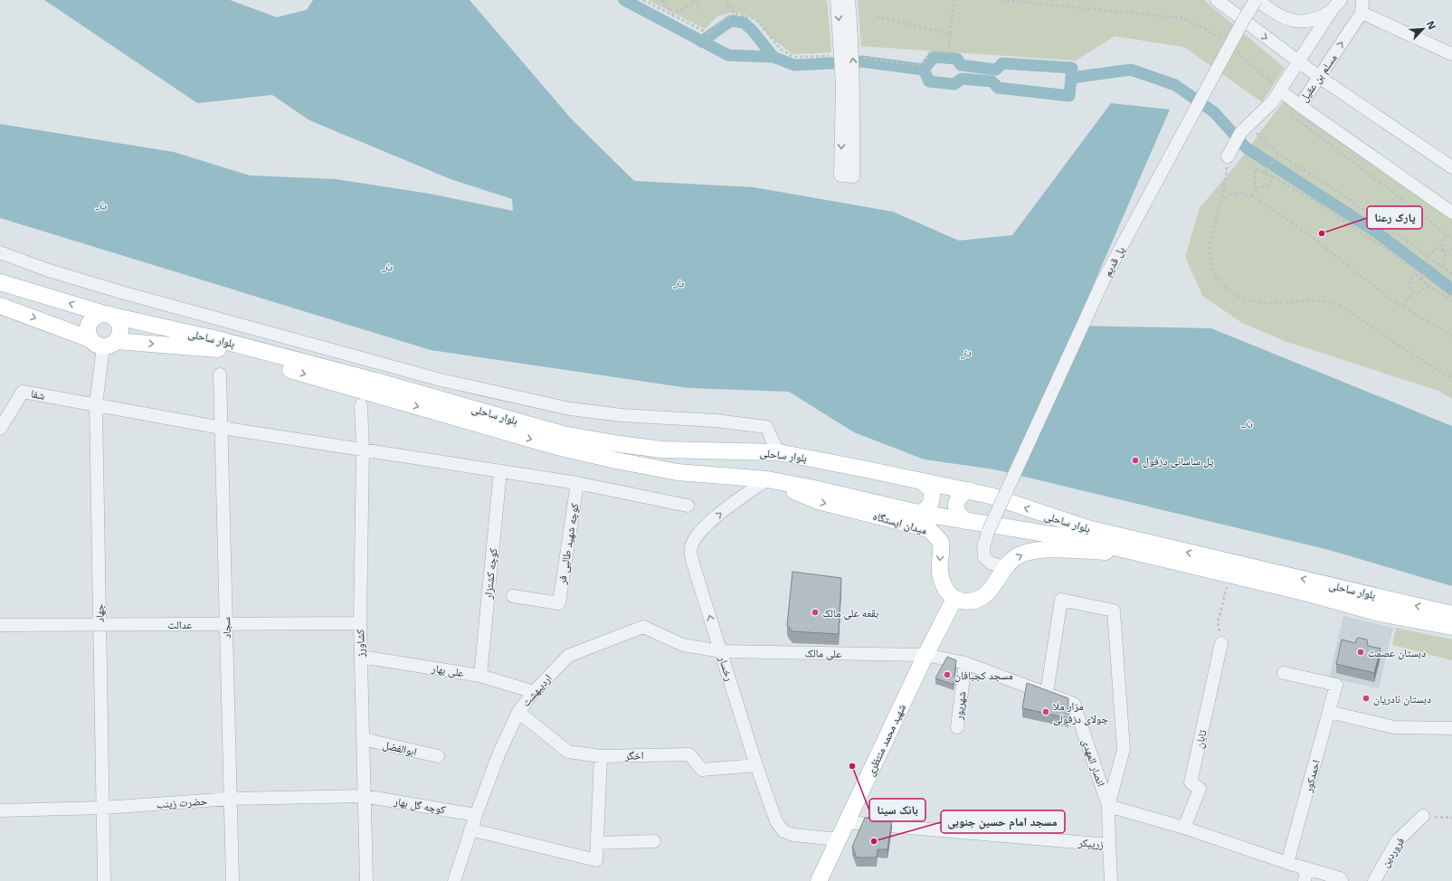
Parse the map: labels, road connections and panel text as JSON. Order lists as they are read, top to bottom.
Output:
{
  "streets": {
    "main road": ["بلوار ساحلی", "میدان ایستگاه", "شهید محمد منتظری"],
    "street": [
      "مسلم بن عقیل",
      "پل قدیم",
      "شفا",
      "کوچه شهید طالبی فر",
      "کوچه کشتزار",
      "جهاد",
      "عدالت",
      "سجاد",
      "کشاورز",
      "علی مالک",
      "رخسار",
      "علی بهار",
      "اردیبهشت",
      "شهریور",
      "تابان",
      "ابوالفضل",
      "اخگر",
      "انصار المهدی",
      "احمدکور",
      "حضرت زینب",
      "کوچه گل بهار",
      "زرپیکر",
      "فروردین"
    ]
  },
  "crossings": [
    ["بلوار ساحلی", "میدان ایستگاه"],
    ["بلوار ساحلی", "جهاد"],
    ["بلوار ساحلی", "رخسار"],
    ["شفا", "جهاد"],
    ["میدان ایستگاه", "رخسار"],
    ["میدان ایستگاه", "شهید محمد منتظری"],
    ["کوچه کشتزار", "علی بهار"],
    ["جهاد", "عدالت"],
    ["جهاد", "حضرت زینب"],
    ["عدالت", "سجاد"],
    ["عدالت", "کشاورز"],
    ["سجاد", "حضرت زینب"],
    ["کشاورز", "علی بهار"],
    ["کشاورز", "ابوالفضل"],
    ["کشاورز", "حضرت زینب"],
    ["کشاورز", "کوچه گل بهار"],
    ["علی مالک", "رخسار"],
    ["علی مالک", "اردیبهشت"],
    ["علی مالک", "شهید محمد منتظری"],
    ["علی مالک", "انصار المهدی"],
    ["رخسار", "اردیبهشت"],
    ["رخسار", "شهید محمد منتظری"],
    ["رخسار", "اخگر"],
    ["علی بهار", "اردیبهشت"],
    ["اردیبهشت", "اخگر"],
    ["اردیبهشت", "کوچه گل بهار"],
    ["شهریور", "انصار المهدی"],
    ["شهید محمد منتظری", "انصار المهدی"],
    ["شهید محمد منتظری", "زرپیکر"],
    ["انصار المهدی", "زرپیکر"],
    ["حضرت زینب", "کوچه گل بهار"]
  ],
  "one_way": ["میدان ایستگاه", "رخسار"],
  "water": ["دز"],
  "places": [
    "پارک رعنا",
    "پل ساسانی دزفول",
    "بقعه علی مالک",
    "دبستان عصمت",
    "مسجد کجبافان",
    "دبستان نادریان",
    "مزار ملا جولای دزفولی",
    "بانک سینا",
    "مسجد امام حسین جنوبی"
  ],
  "north": "top right"
}
